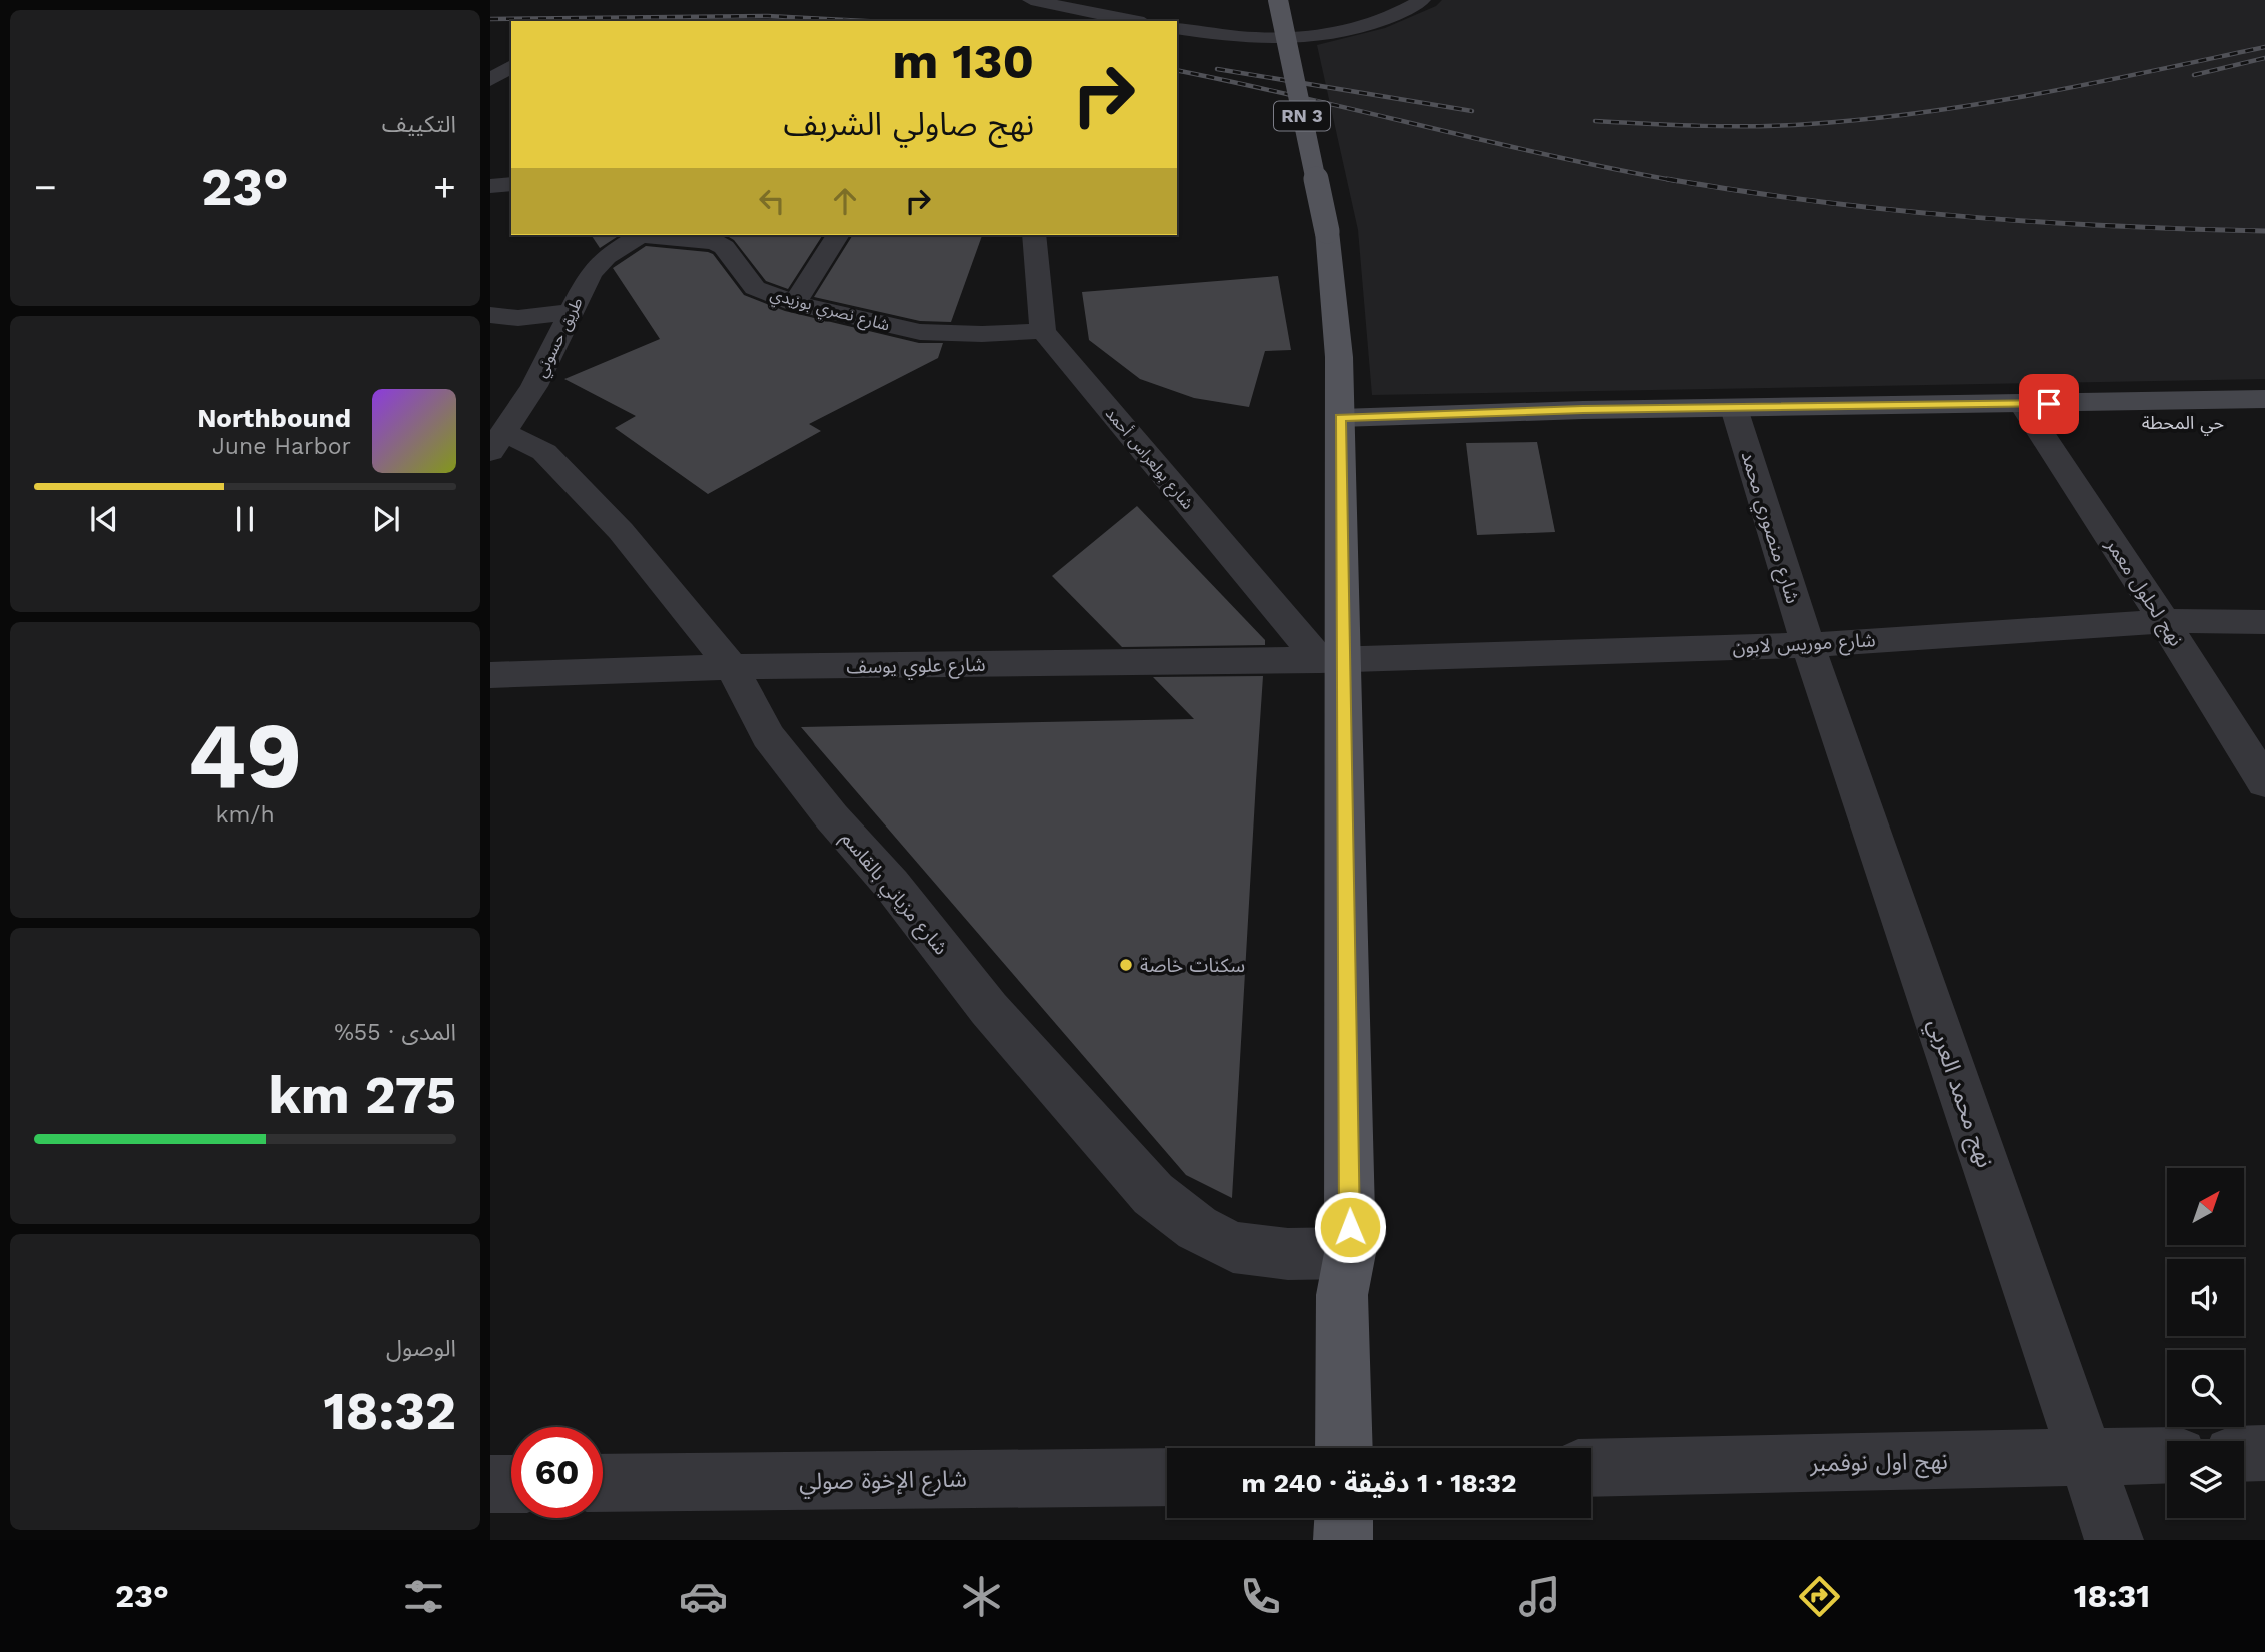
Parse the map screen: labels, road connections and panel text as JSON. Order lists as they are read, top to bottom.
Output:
{
  "streets": {
    "main road": ["RN 3"],
    "street": [
      "شارع نصري بوزيدي",
      "طريق حسوني",
      "شارع بولعراس أحمد",
      "شارع منصوري محمد",
      "نهج لحلول معمر",
      "شارع موريس لابون",
      "شارع علوي يوسف",
      "شارع مزياني بالقاسم",
      "نهج محمد العربي",
      "نهج اول نوفمبر",
      "شارع الإخوة صولي"
    ]
  },
  "crossings": [
    ["RN 3", "شارع بولعراس أحمد"],
    ["RN 3", "شارع موريس لابون"],
    ["RN 3", "شارع علوي يوسف"],
    ["RN 3", "شارع مزياني بالقاسم"],
    ["شارع نصري بوزيدي", "شارع بولعراس أحمد"],
    ["طريق حسوني", "شارع مزياني بالقاسم"],
    ["شارع بولعراس أحمد", "شارع موريس لابون"],
    ["شارع بولعراس أحمد", "شارع علوي يوسف"],
    ["شارع منصوري محمد", "شارع موريس لابون"],
    ["شارع منصوري محمد", "نهج محمد العربي"],
    ["نهج لحلول معمر", "شارع موريس لابون"],
    ["شارع موريس لابون", "شارع علوي يوسف"],
    ["شارع موريس لابون", "نهج محمد العربي"],
    ["شارع علوي يوسف", "شارع مزياني بالقاسم"],
    ["نهج محمد العربي", "نهج اول نوفمبر"]
  ],
  "districts": ["حي المحطة"],
  "places": ["سكنات خاصة"],
  "north": "top right",
  "page": {
    "tile": [
      "التكييف",
      ["49", "km/h"],
      ["المدى · 55%", "275 km"],
      ["الوصول", "18:32"]
    ],
    "turn": ["130 m", "نهج صاولي الشربف"],
    "heat": ["−", "23°", "+"],
    "song": ["Northbound", "June Harbor"],
    "limit": "60",
    "trip": "18:32 · 1 دقيقة · 240 m",
    "tabs": ["18:31", "23°"]
  }
}
